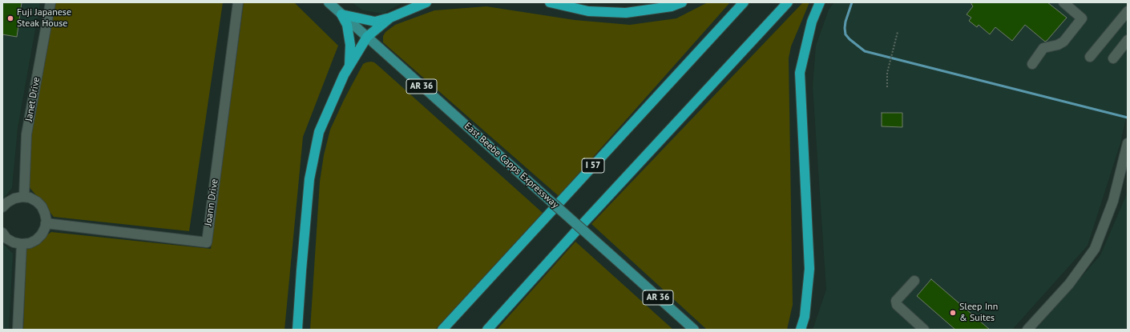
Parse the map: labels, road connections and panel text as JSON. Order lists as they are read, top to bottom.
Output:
{
  "streets": {
    "highway": ["I 57"],
    "main road": ["AR 36", "East Beebe Capps Expressway"],
    "street": ["Janet Drive", "Joann Drive"]
  },
  "places": ["Fuji Japanese Steak House", "Sleep Inn & Suites"]
}
